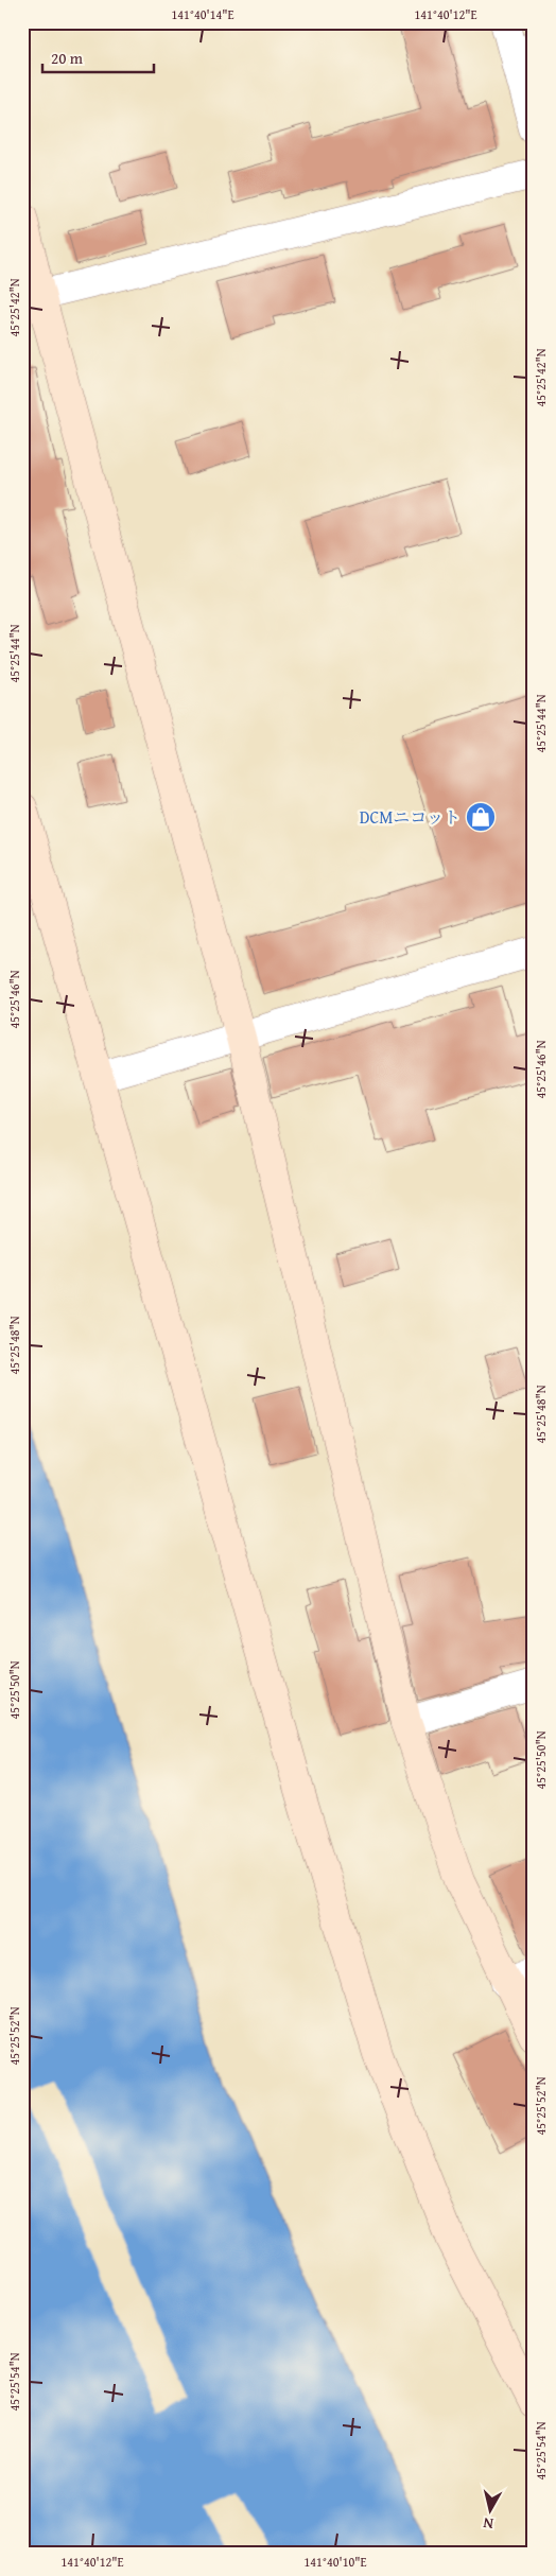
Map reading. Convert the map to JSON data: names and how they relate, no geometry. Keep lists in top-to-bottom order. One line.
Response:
{"places":{"shop":["DCMニコット"]},"scale_bar":"20 m","north":"bottom","coordinates":["141°40'14\"E","141°40'12\"E","45°25'42\"N","45°25'44\"N","45°25'46\"N","45°25'48\"N","45°25'50\"N","45°25'52\"N","45°25'54\"N","141°40'10\"E"]}
